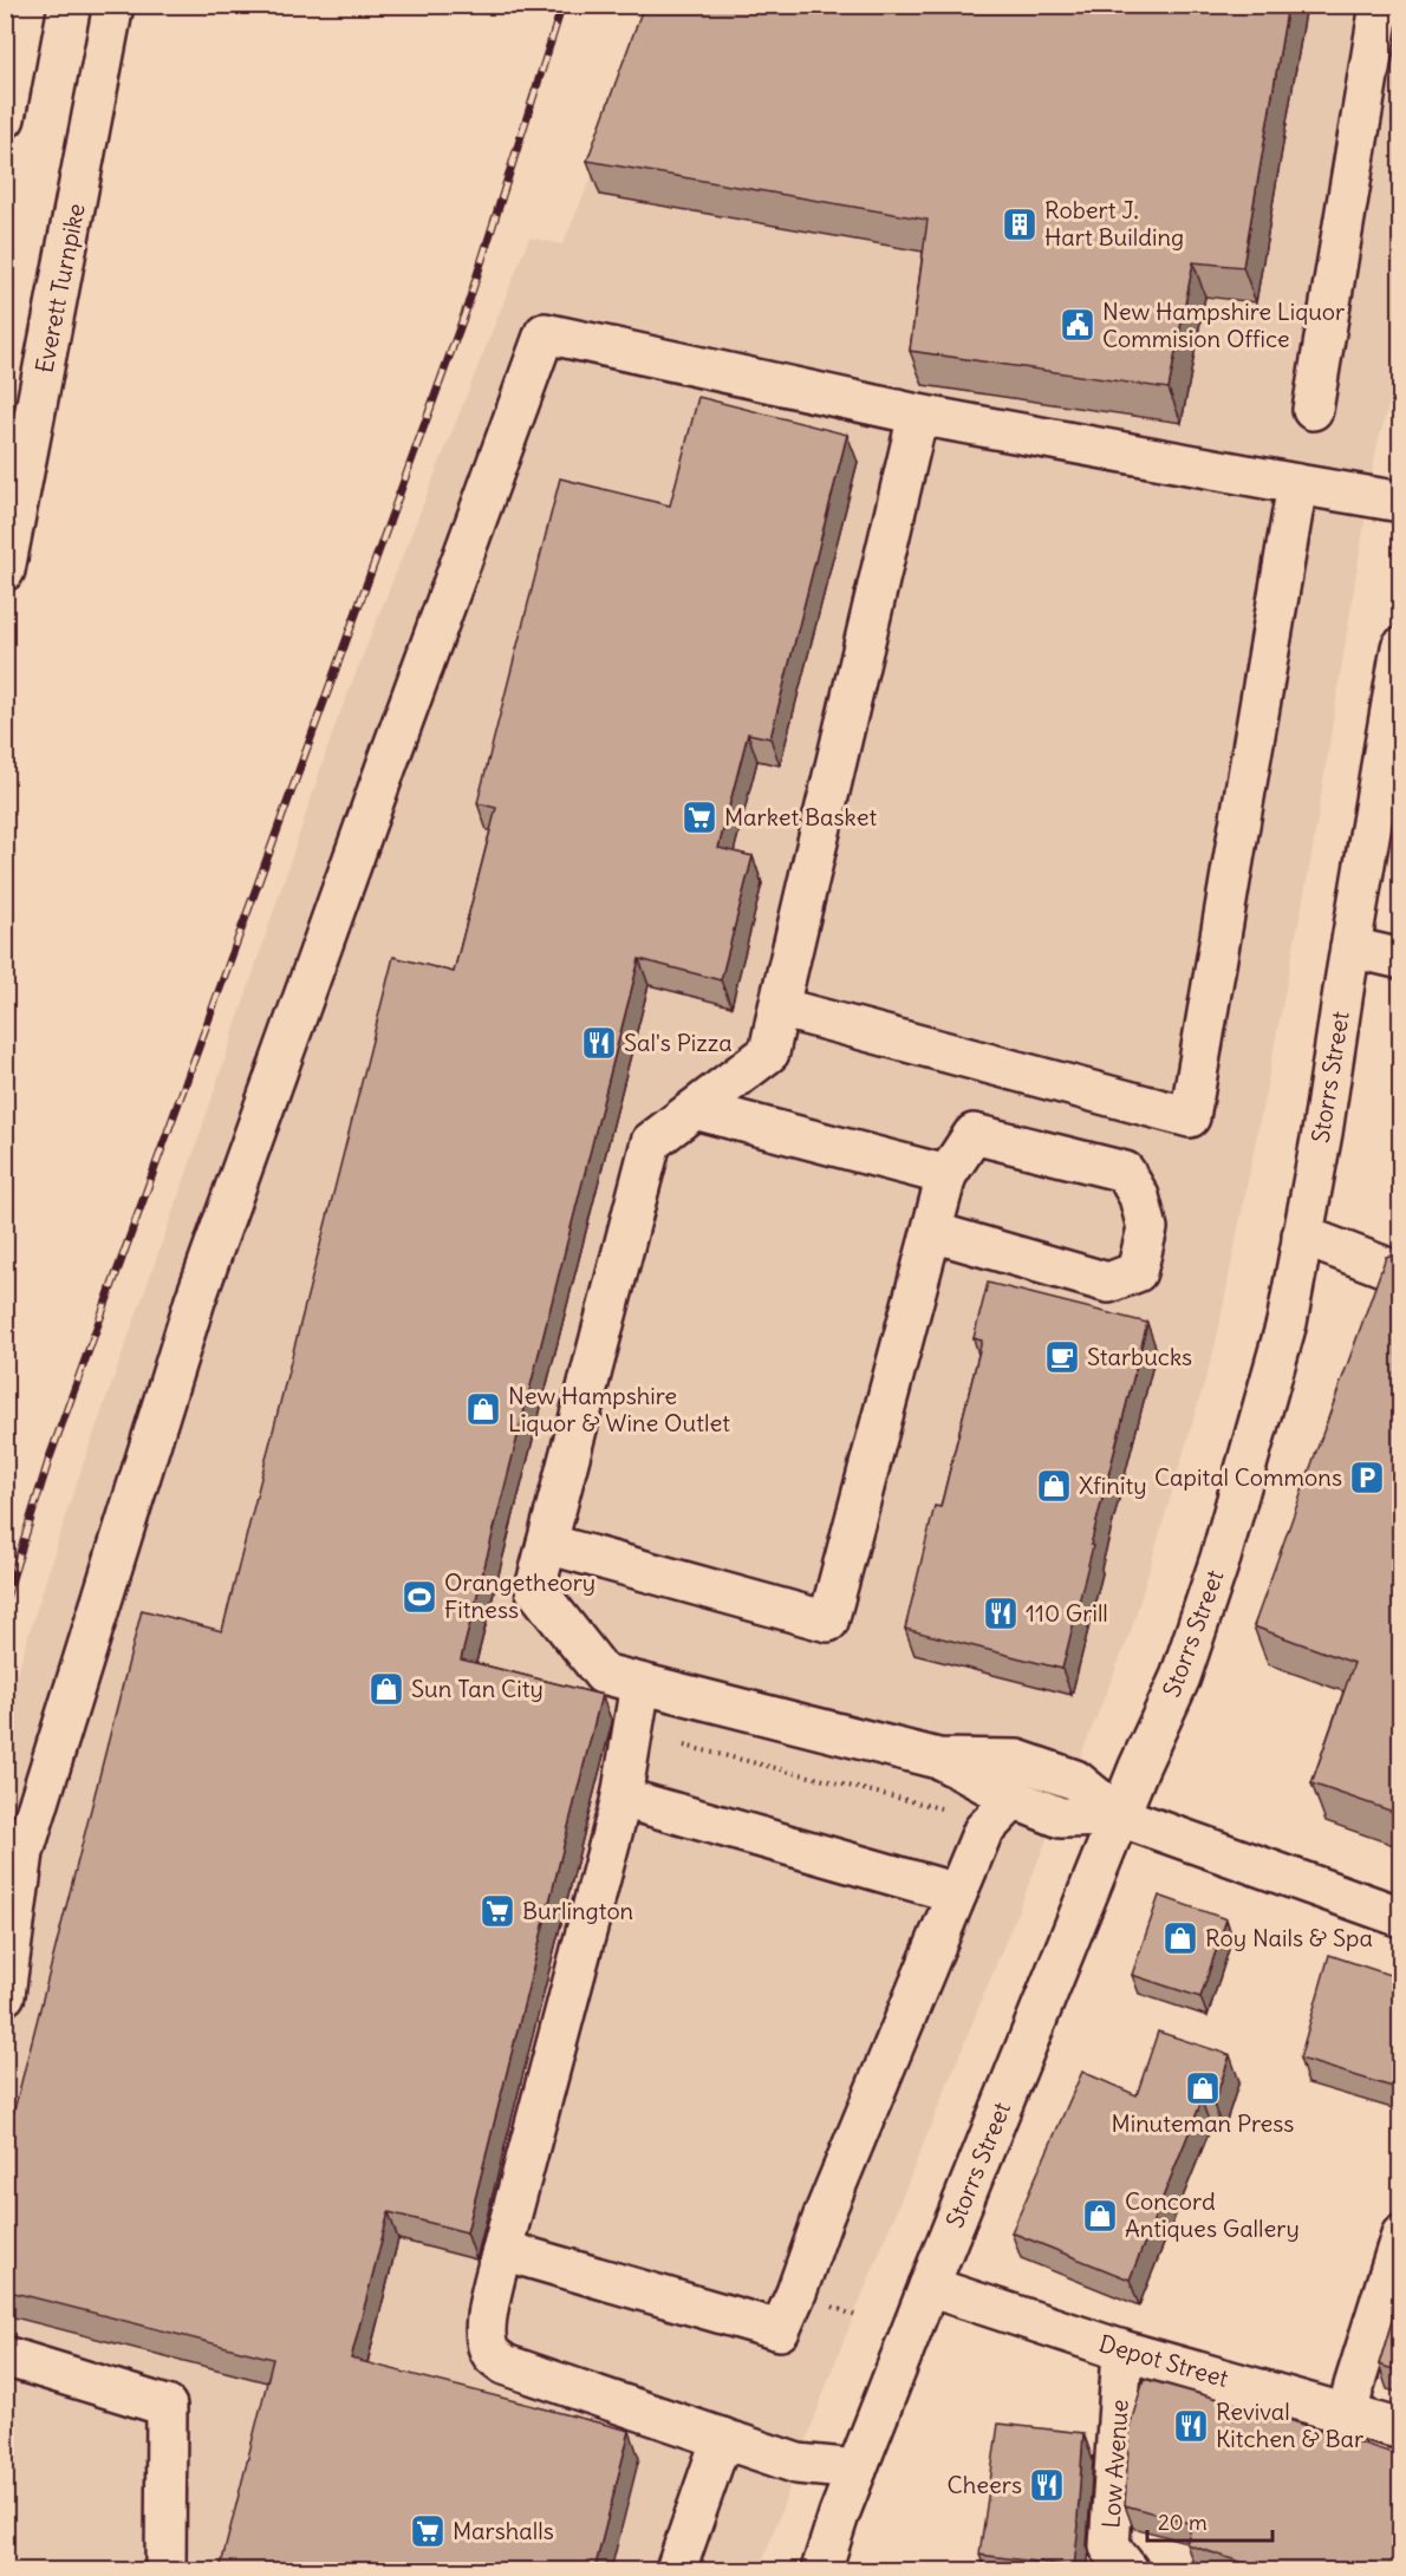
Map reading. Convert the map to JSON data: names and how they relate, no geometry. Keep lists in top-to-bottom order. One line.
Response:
{"streets":{"main road":["Everett Turnpike","Storrs Street","Depot Street","Low Avenue"]},"crossings":[["Storrs Street","Depot Street"],["Depot Street","Low Avenue"]],"places":{"building":["Robert J. Hart Building"],"public building":["New Hampshire Liquor Commision Office"],"supermarket":["Market Basket","Burlington","Marshalls"],"restaurant":["Sal's Pizza","110 Grill","Revival Kitchen & Bar","Cheers"],"cafe":["Starbucks"],"shop":["New Hampshire Liquor & Wine Outlet","Xfinity","Sun Tan City","Roy Nails & Spa","Minuteman Press","Concord Antiques Gallery"],"parking":["Capital Commons"],"sports":["Orangetheory Fitness"]},"scale_bar":"20 m"}
